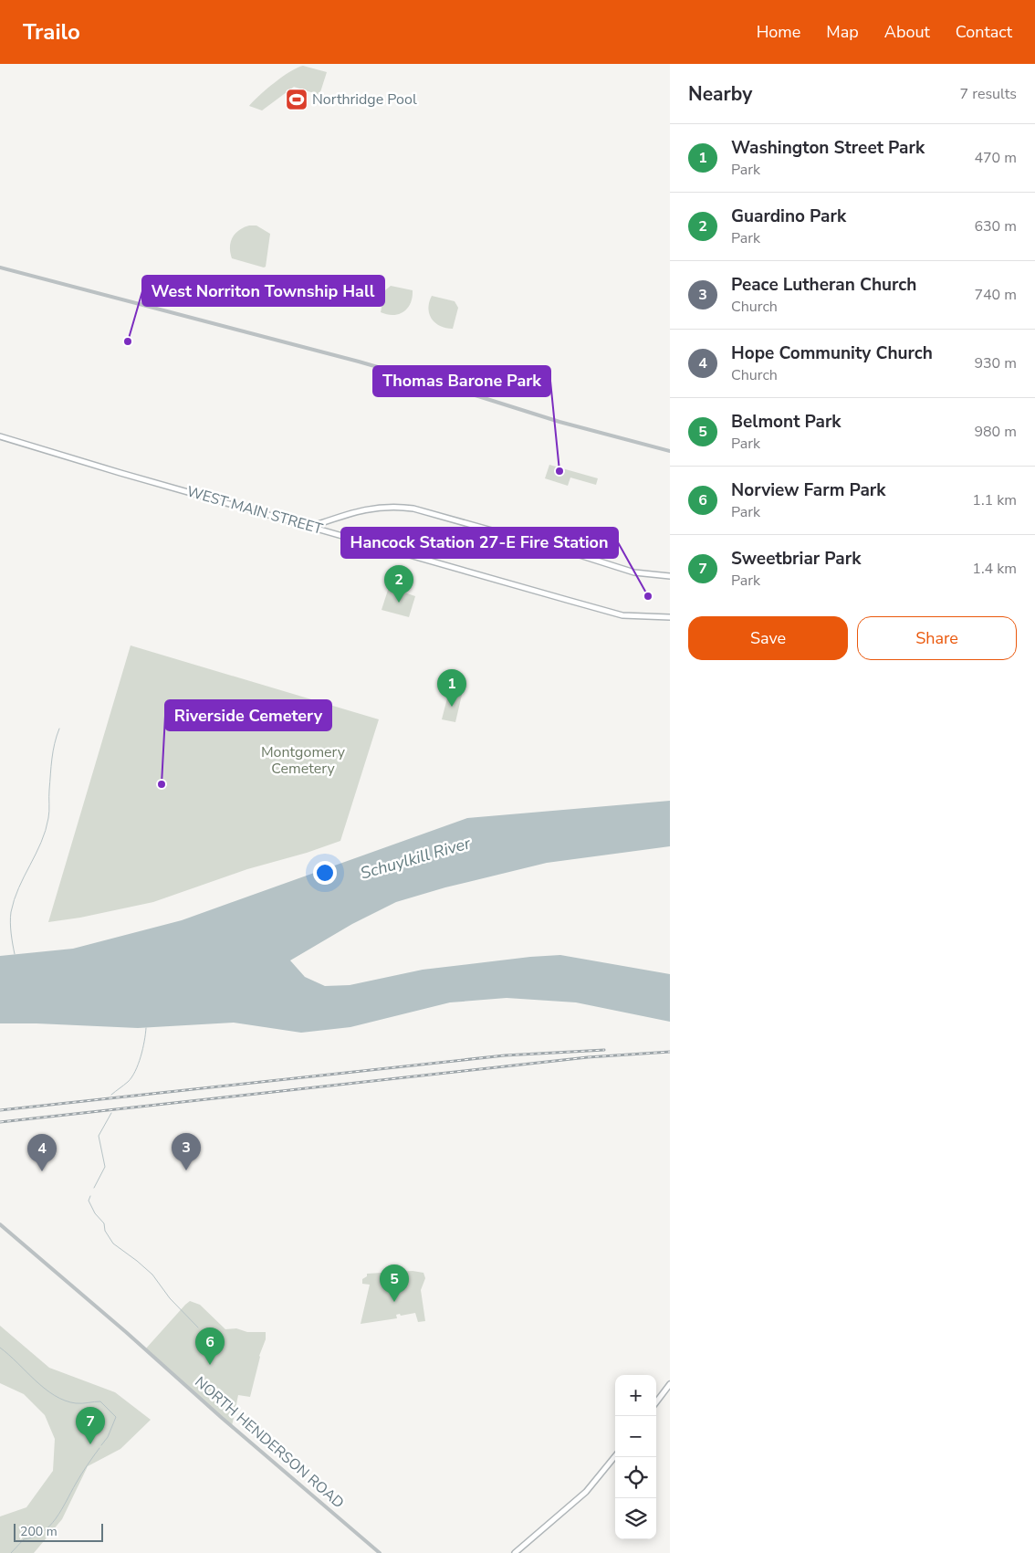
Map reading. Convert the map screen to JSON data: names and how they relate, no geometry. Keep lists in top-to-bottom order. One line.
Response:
{"streets":{"main road":["WEST MAIN STREET"],"street":["NORTH HENDERSON ROAD"]},"water":["Schuylkill River"],"parks":["Montgomery Cemetery"],"places":{"sports":["Northridge Pool"],"other":["West Norriton Township Hall","Thomas Barone Park","Hancock Station 27-E Fire Station","Riverside Cemetery"]},"scale_bar":"200 m","page":{"header":"Trailo","nav":["Home","Map","About","Contact"],"heading":["Nearby","7 results"],"list":[{"mark":"1","name":"Washington Street Park","note":"Park","value":"470 m"},{"mark":"2","name":"Guardino Park","note":"Park","value":"630 m"},{"mark":"3","name":"Peace Lutheran Church","note":"Church","value":"740 m"},{"mark":"4","name":"Hope Community Church","note":"Church","value":"930 m"},{"mark":"5","name":"Belmont Park","note":"Park","value":"980 m"},{"mark":"6","name":"Norview Farm Park","note":"Park","value":"1.1 km"},{"mark":"7","name":"Sweetbriar Park","note":"Park","value":"1.4 km"}],"pins":["2","1","3","4","5","6","7"],"buttons":["Save","Share"],"map_buttons":["+","−"],"scale":"200 m"}}
